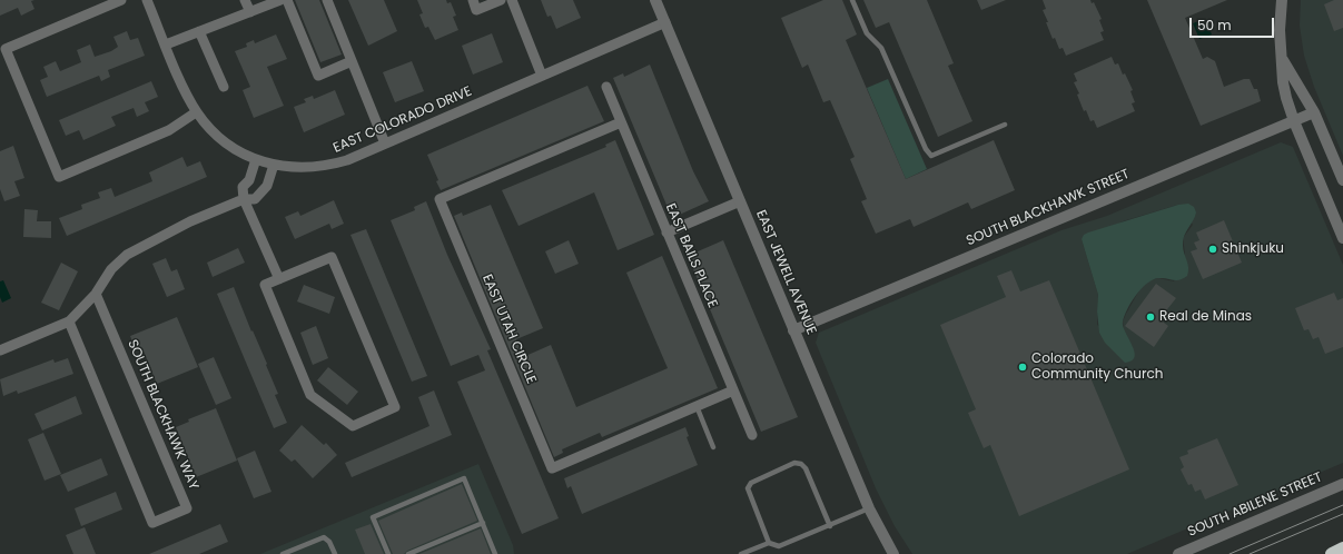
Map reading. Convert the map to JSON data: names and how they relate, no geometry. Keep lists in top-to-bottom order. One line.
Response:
{"streets":{"street":["EAST COLORADO DRIVE","SOUTH BLACKHAWK STREET","EAST BAILS PLACE","EAST JEWELL AVENUE","EAST UTAH CIRCLE","SOUTH BLACKHAWK WAY","SOUTH ABILENE STREET"]},"crossings":[["EAST COLORADO DRIVE","EAST JEWELL AVENUE"],["SOUTH BLACKHAWK STREET","EAST JEWELL AVENUE"],["EAST BAILS PLACE","EAST UTAH CIRCLE"]],"places":["Shinkjuku","Real de Minas","Colorado Community Church"],"scale_bar":"50 m"}
